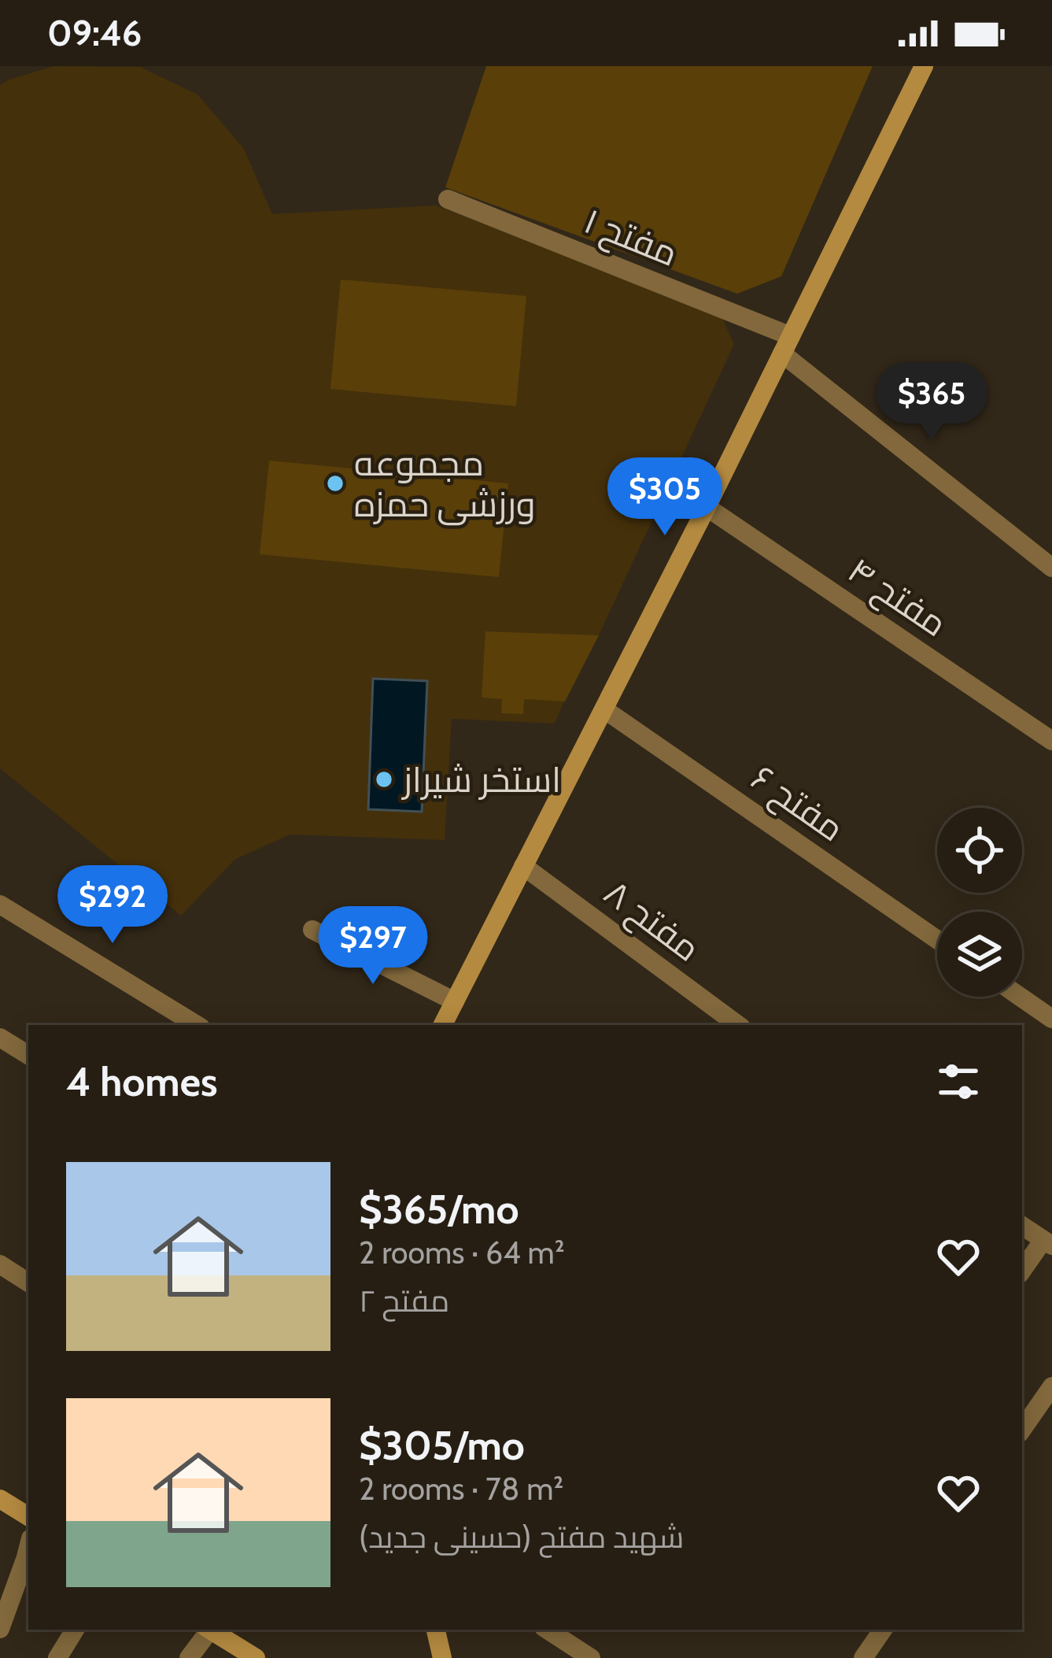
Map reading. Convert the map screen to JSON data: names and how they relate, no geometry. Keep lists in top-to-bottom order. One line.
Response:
{"streets":{"street":["مفتح ۱","مفتح ۴","مفتح ۶","مفتح ۸"]},"places":["مجموعه ورزشی حمزه","استخر شیراز"],"page":{"status":"09:46","price":["$365","$305","$292","$297"],"heading":"4 homes","list":[{"name":"$365/mo","note":"2 rooms · 64 m² · مفتح ۲"},{"name":"$305/mo","note":"2 rooms · 78 m² · شهید مفتح (حسینی جدید)"}]}}
